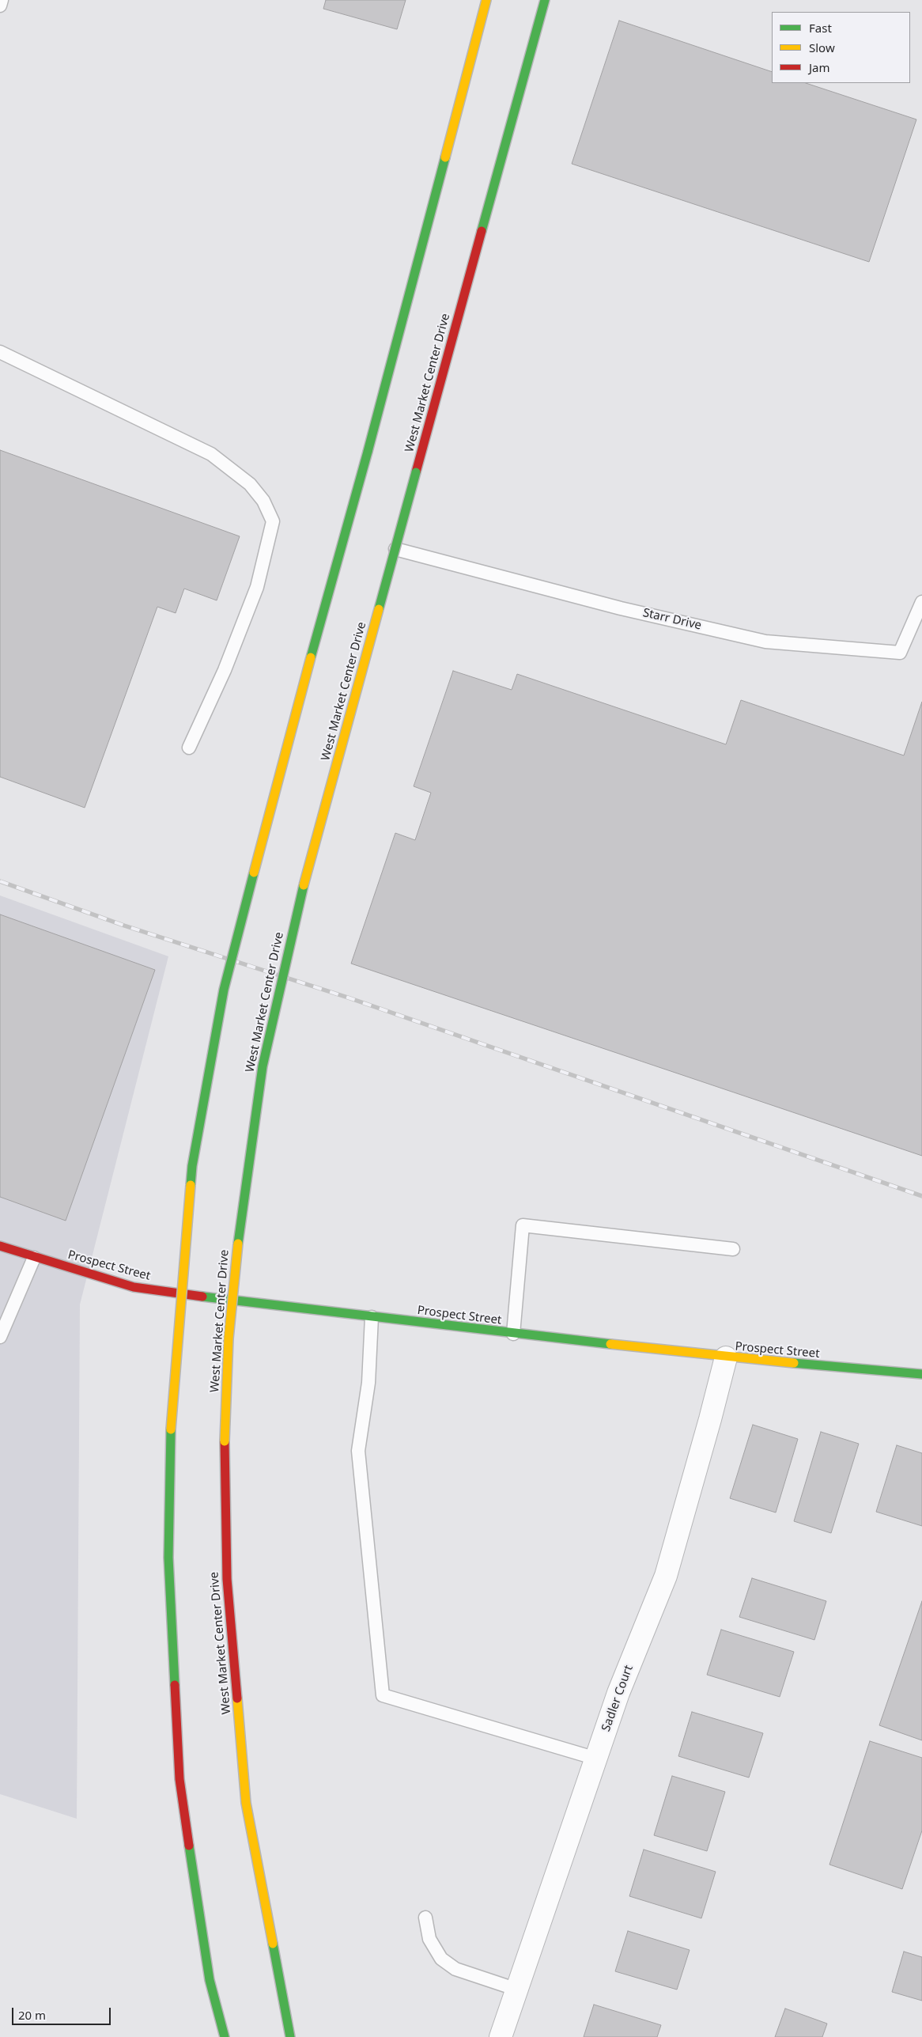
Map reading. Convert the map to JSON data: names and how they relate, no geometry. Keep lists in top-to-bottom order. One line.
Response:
{"streets":{"main road":["West Market Center Drive","Prospect Street"],"street":["Sadler Court"],"lane":["Starr Drive"]},"crossings":[["West Market Center Drive","Starr Drive"],["Prospect Street","Sadler Court"]],"legend":["Fast","Slow","Jam"],"scale_bar":"20 m"}
